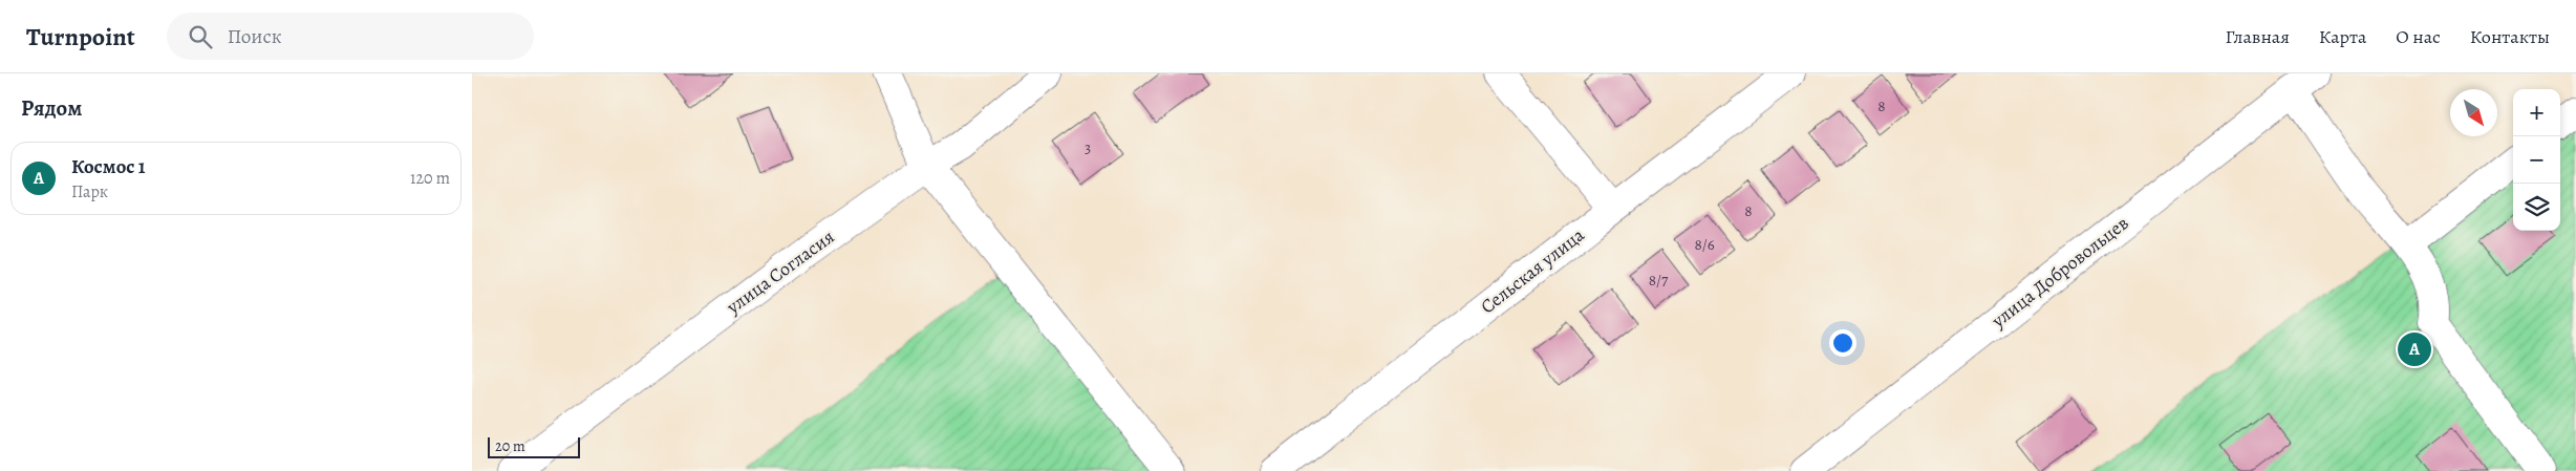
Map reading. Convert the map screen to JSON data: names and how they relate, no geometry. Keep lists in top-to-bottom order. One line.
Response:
{"streets":{"street":["Сельская улица","улица Согласия","улица Добровольцев"]},"house_numbers":["8","3","8","8/6","8/7"],"scale_bar":"20 m","north":"bottom right","page":{"header":"Turnpoint","search":"Поиск","nav":["Главная","Карта","О нас","Контакты"],"heading":"Рядом","map_buttons":["+","−"],"list":[{"mark":"A","name":"Космос 1","note":"Парк","value":"120 m"}],"pins":"A","scale":"20 m"}}
